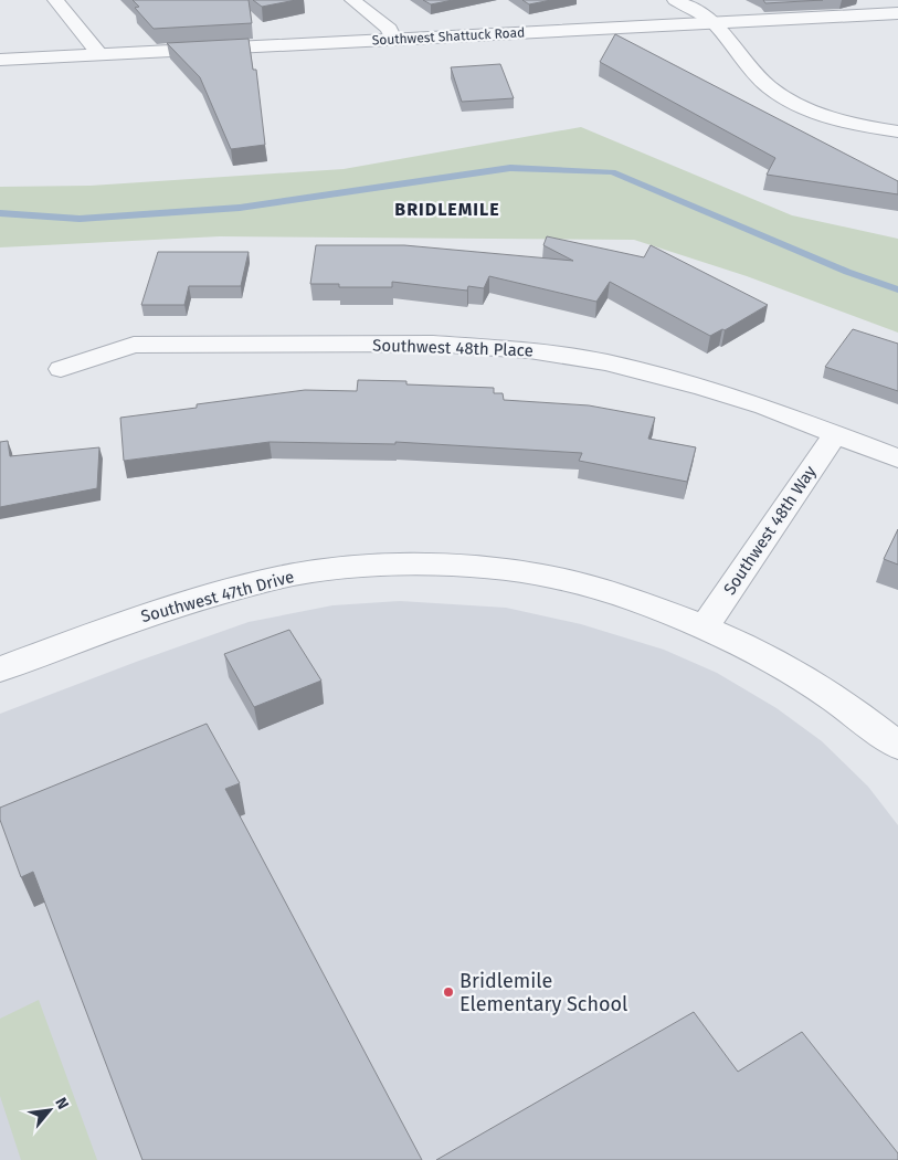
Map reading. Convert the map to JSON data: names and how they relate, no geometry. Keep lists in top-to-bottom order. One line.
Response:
{"streets":{"street":["Southwest Shattuck Road","Southwest 48th Place","Southwest 48th Way","Southwest 47th Drive"]},"crossings":[["Southwest 48th Place","Southwest 48th Way"],["Southwest 48th Way","Southwest 47th Drive"]],"districts":["BRIDLEMILE"],"places":["Bridlemile Elementary School"],"north":"top right"}
